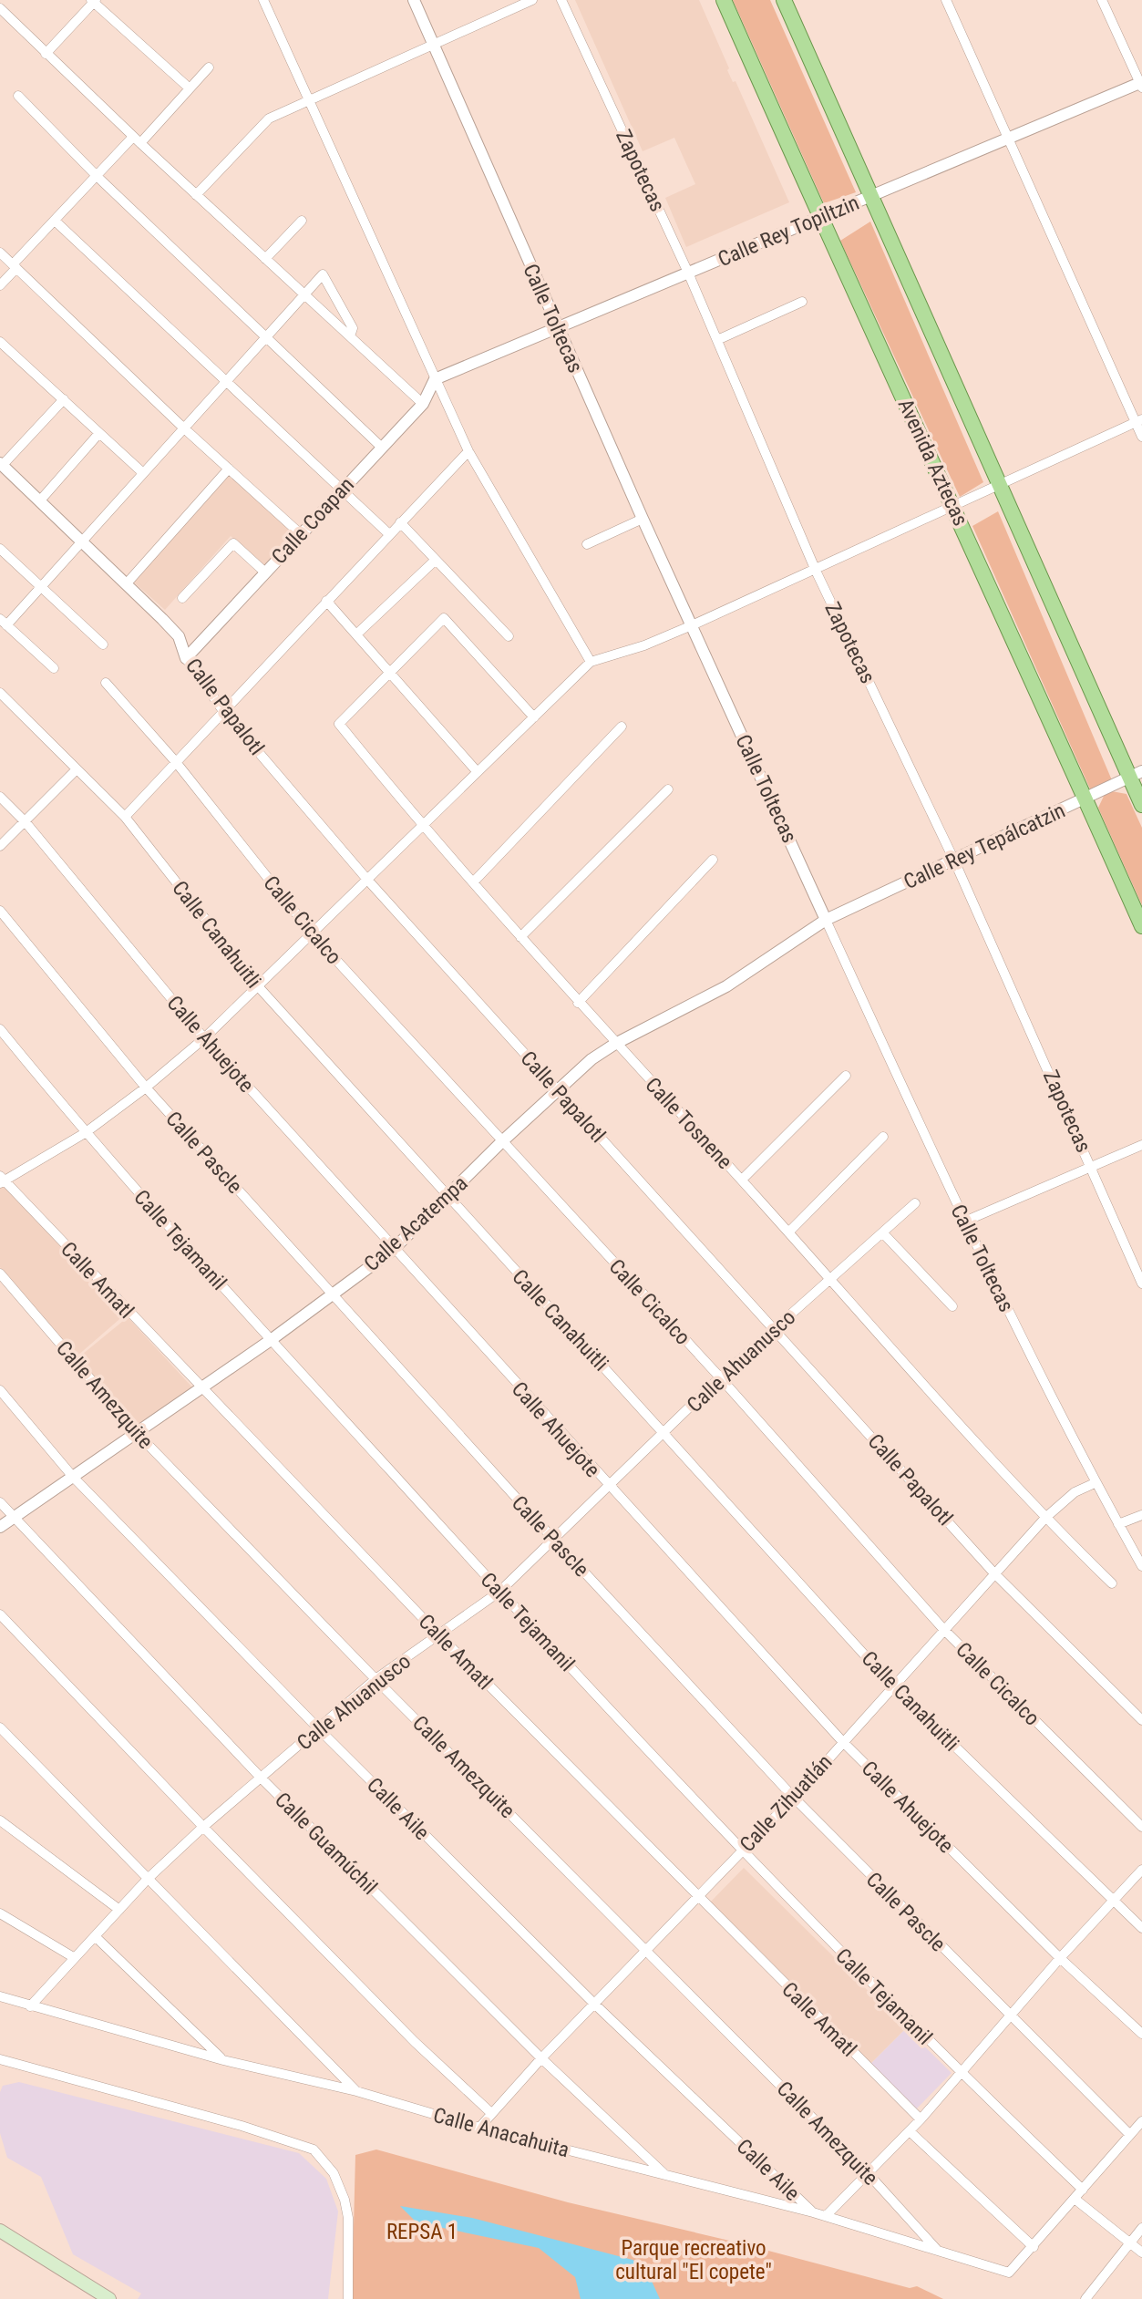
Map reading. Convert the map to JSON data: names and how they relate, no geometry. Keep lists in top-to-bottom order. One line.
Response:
{"streets":{"main road":["Avenida Aztecas"],"street":["Zapotecas","Calle Rey Topiltzin","Calle Toltecas","Calle Coapan","Calle Papalotl","Calle Rey Tepálcatzin","Calle Cicalco","Calle Canahuitli","Calle Ahuejote","Calle Tosnene","Calle Pascle","Calle Acatempa","Calle Tejamanil","Calle Amatl","Calle Ahuanusco","Calle Amezquite","Calle Zihuatlán","Calle Aile","Calle Guamúchil","Calle Anacahuita"]},"crossings":[["Zapotecas","Calle Rey Topiltzin"],["Zapotecas","Calle Rey Tepálcatzin"],["Calle Rey Topiltzin","Calle Toltecas"],["Calle Rey Topiltzin","Avenida Aztecas"],["Calle Rey Topiltzin","Calle Coapan"],["Calle Toltecas","Calle Rey Tepálcatzin"],["Calle Toltecas","Calle Acatempa"],["Calle Toltecas","Calle Zihuatlán"],["Avenida Aztecas","Calle Rey Tepálcatzin"],["Calle Coapan","Calle Papalotl"],["Calle Papalotl","Calle Acatempa"],["Calle Papalotl","Calle Ahuanusco"],["Calle Papalotl","Calle Zihuatlán"],["Calle Rey Tepálcatzin","Calle Acatempa"],["Calle Cicalco","Calle Acatempa"],["Calle Cicalco","Calle Ahuanusco"],["Calle Cicalco","Calle Zihuatlán"],["Calle Canahuitli","Calle Acatempa"],["Calle Canahuitli","Calle Ahuanusco"],["Calle Canahuitli","Calle Zihuatlán"],["Calle Ahuejote","Calle Acatempa"],["Calle Ahuejote","Calle Ahuanusco"],["Calle Ahuejote","Calle Zihuatlán"],["Calle Tosnene","Calle Acatempa"],["Calle Tosnene","Calle Ahuanusco"],["Calle Tosnene","Calle Zihuatlán"],["Calle Pascle","Calle Acatempa"],["Calle Pascle","Calle Ahuanusco"],["Calle Pascle","Calle Zihuatlán"],["Calle Acatempa","Calle Tejamanil"],["Calle Acatempa","Calle Amatl"],["Calle Acatempa","Calle Amezquite"],["Calle Acatempa","Calle Aile"],["Calle Acatempa","Calle Guamúchil"],["Calle Tejamanil","Calle Ahuanusco"],["Calle Tejamanil","Calle Zihuatlán"],["Calle Amatl","Calle Ahuanusco"],["Calle Amatl","Calle Zihuatlán"],["Calle Ahuanusco","Calle Amezquite"],["Calle Ahuanusco","Calle Aile"],["Calle Ahuanusco","Calle Guamúchil"],["Calle Ahuanusco","Calle Anacahuita"],["Calle Amezquite","Calle Zihuatlán"],["Calle Amezquite","Calle Anacahuita"],["Calle Zihuatlán","Calle Aile"],["Calle Zihuatlán","Calle Guamúchil"],["Calle Zihuatlán","Calle Anacahuita"],["Calle Aile","Calle Anacahuita"],["Calle Guamúchil","Calle Anacahuita"]],"parks":["REPSA 1","Parque recreativo cultural \"El copete\""]}
